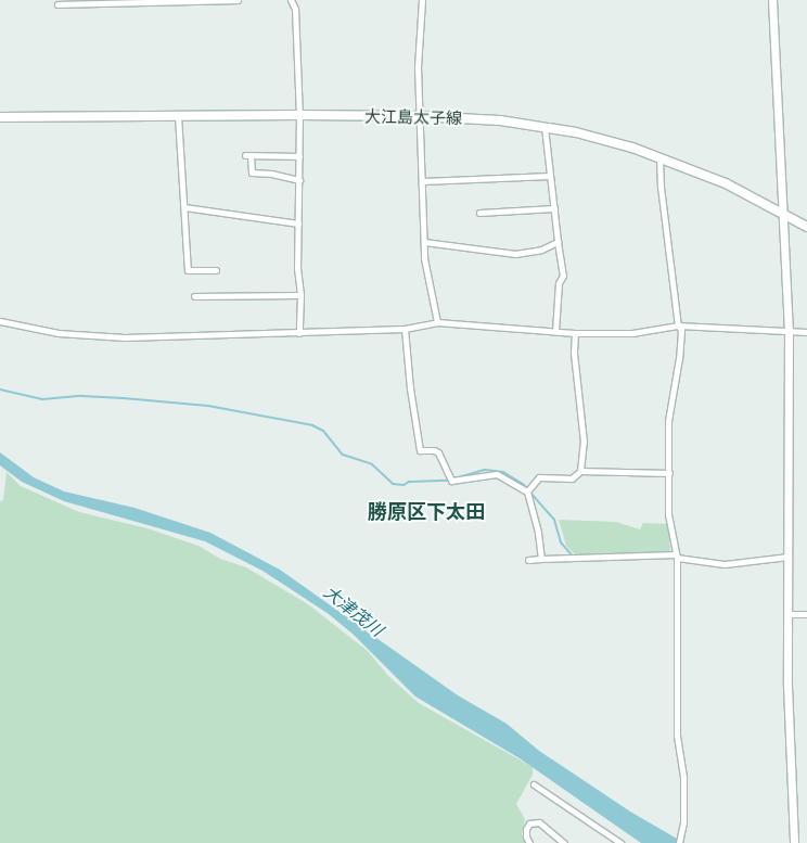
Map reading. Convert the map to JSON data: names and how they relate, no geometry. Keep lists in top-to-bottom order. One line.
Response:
{"streets":{"main road":["大江島太子線"]},"districts":["勝原区下太田"],"water":["大津茂川"]}
